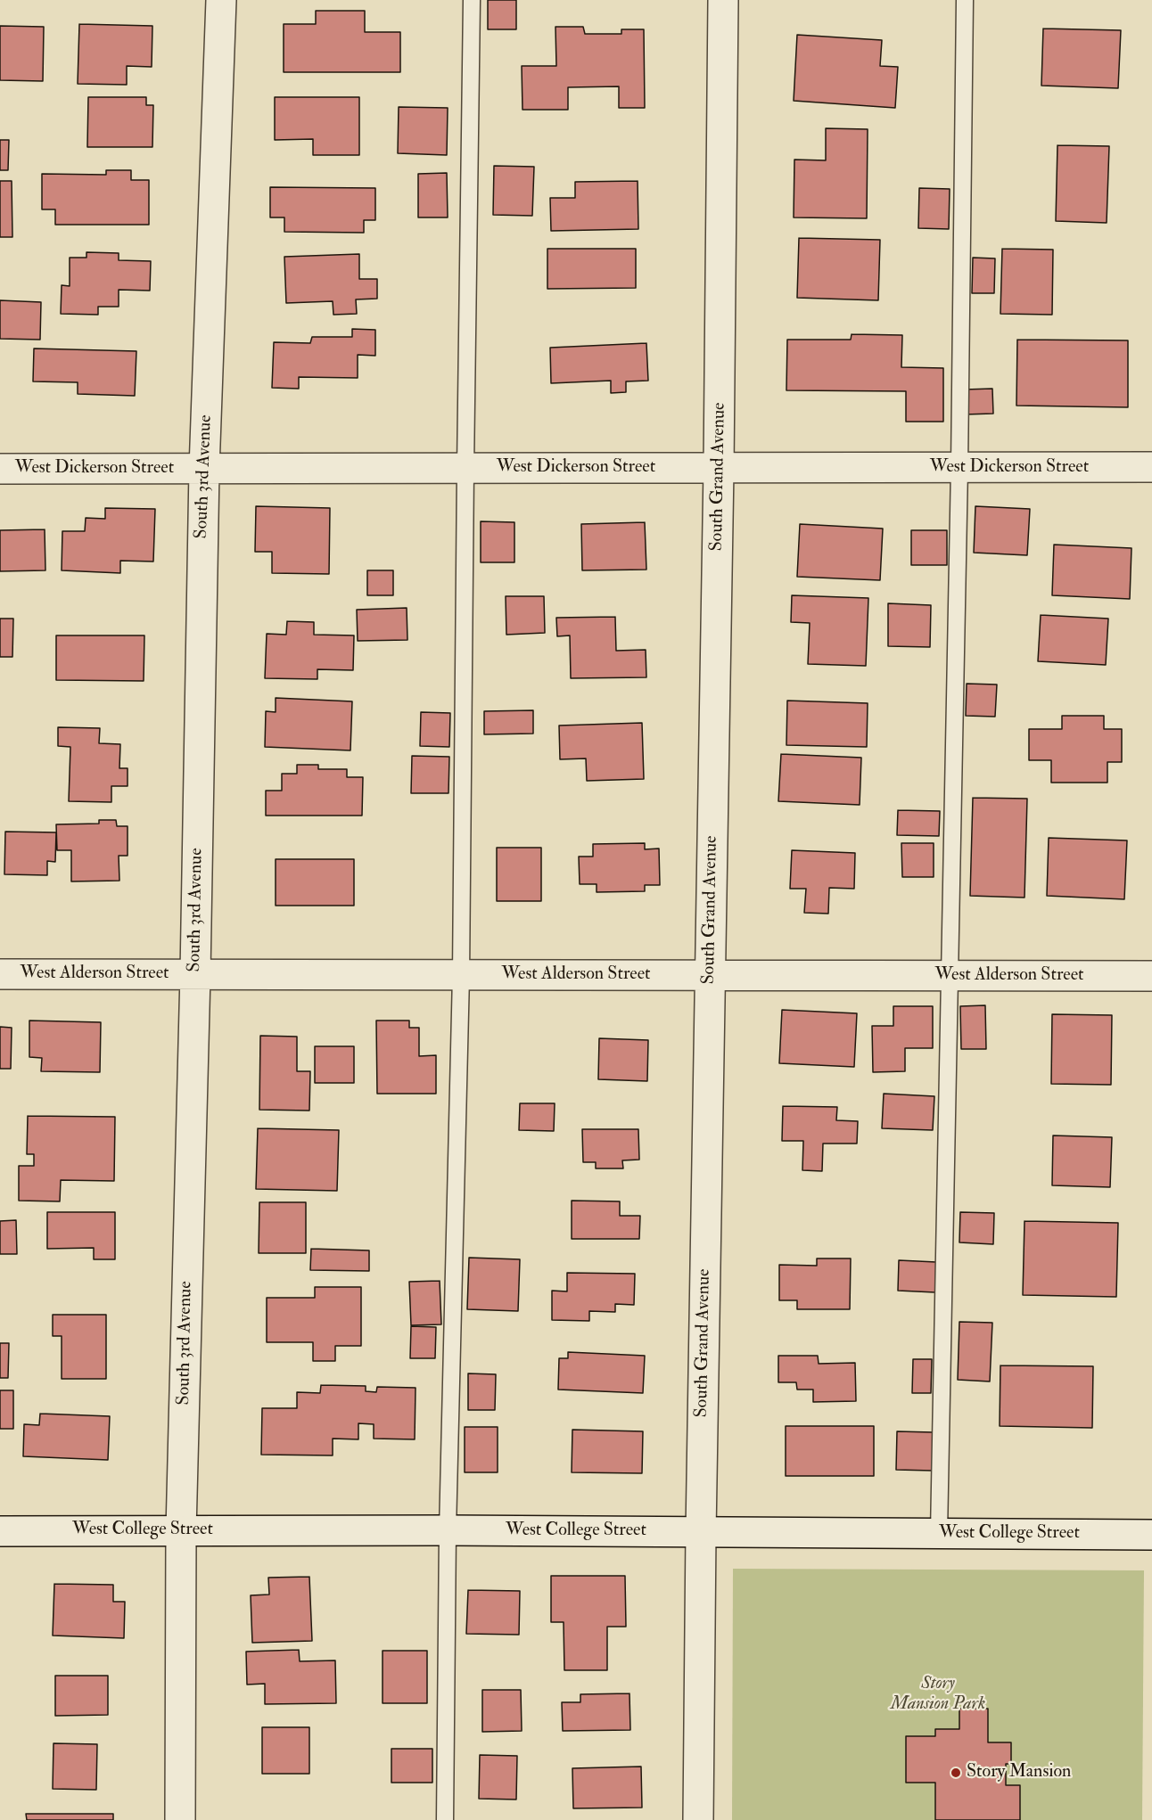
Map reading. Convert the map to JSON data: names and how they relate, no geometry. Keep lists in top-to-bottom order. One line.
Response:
{"streets":{"street":["West Dickerson Street","South 3rd Avenue","South Grand Avenue","West Alderson Street","West College Street"]},"crossings":[["West Dickerson Street","South 3rd Avenue"],["West Dickerson Street","South Grand Avenue"],["South 3rd Avenue","West Alderson Street"],["South 3rd Avenue","West College Street"],["South Grand Avenue","West Alderson Street"],["South Grand Avenue","West College Street"]],"parks":["Story Mansion Park"],"places":["Story Mansion"]}
